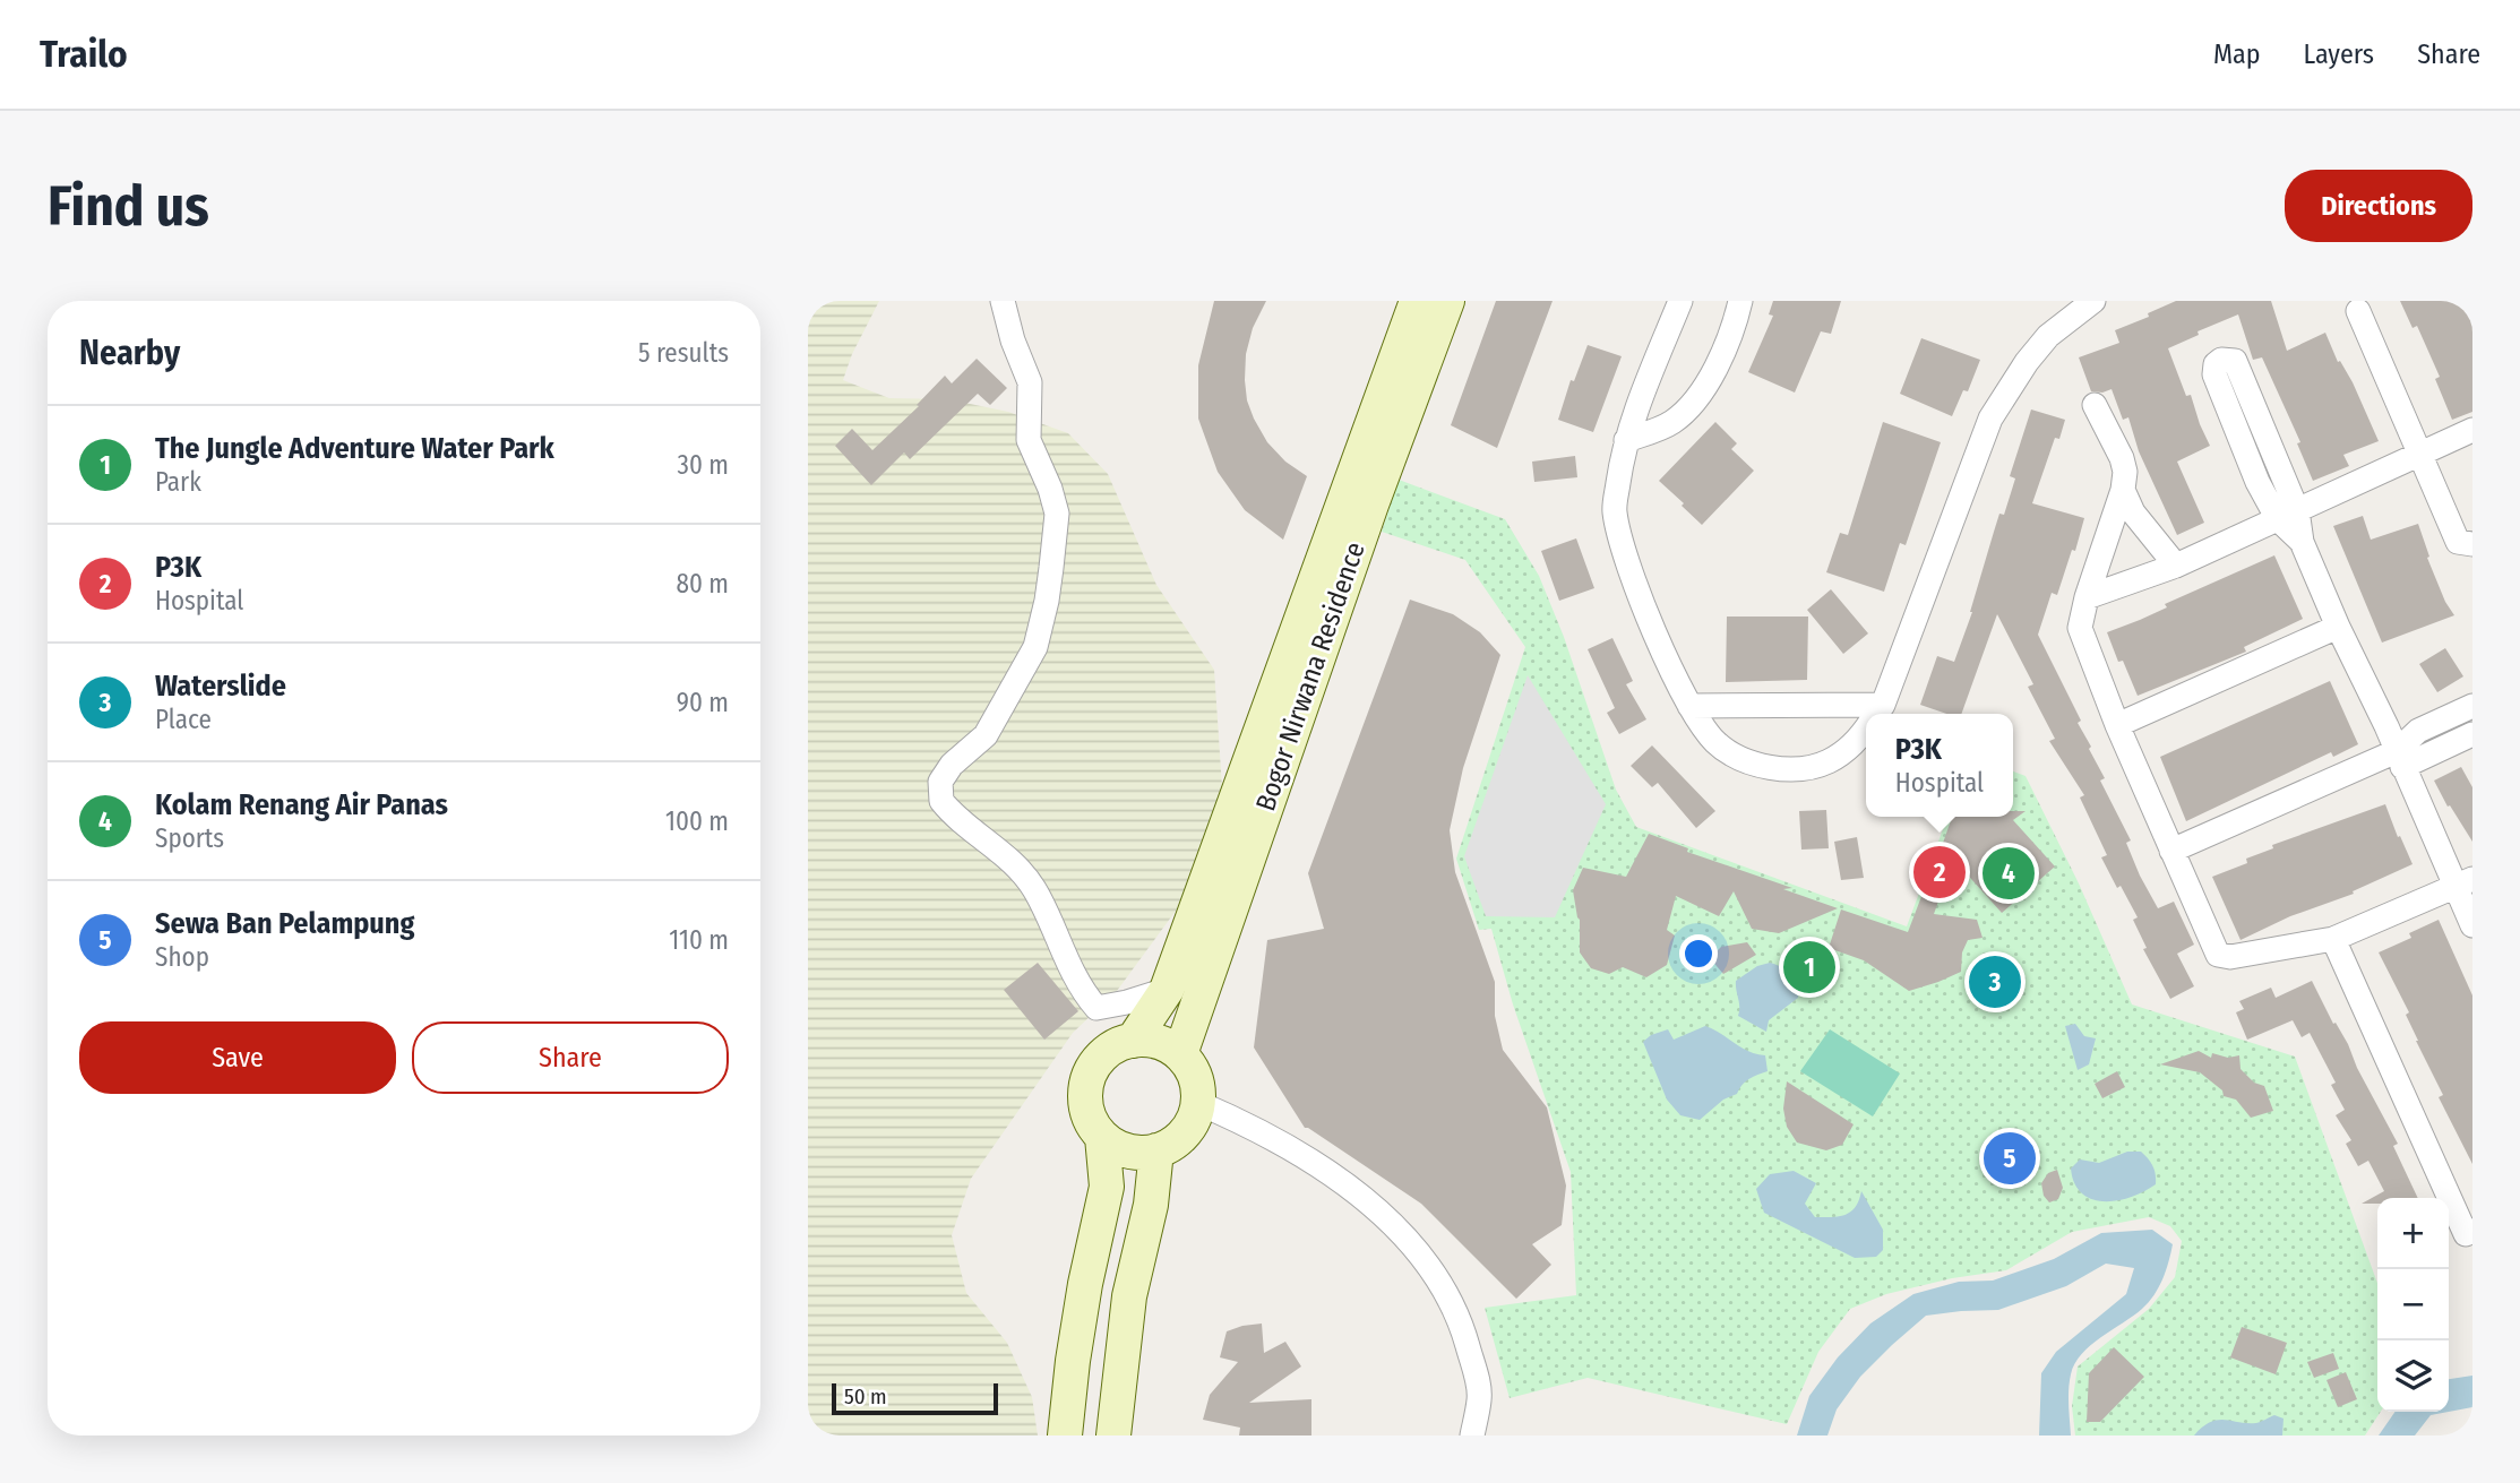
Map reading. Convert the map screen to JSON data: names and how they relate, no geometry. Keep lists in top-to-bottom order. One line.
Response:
{"streets":{"street":["Bogor Nirwana Residence"]},"scale_bar":"50 m","page":{"header":"Trailo","nav":["Map","Layers","Share"],"buttons":["Directions",["Save","Share"]],"title":"Find us","heading":["Nearby","5 results"],"list":[{"mark":"1","name":"The Jungle Adventure Water Park","note":"Park","value":"30 m"},{"mark":"2","name":"P3K","note":"Hospital","value":"80 m"},{"mark":"3","name":"Waterslide","note":"Place","value":"90 m"},{"mark":"4","name":"Kolam Renang Air Panas","note":"Sports","value":"100 m"},{"mark":"5","name":"Sewa Ban Pelampung","note":"Shop","value":"110 m"}],"popup":["P3K","Hospital"],"pins":["2","4","1","3","5"],"map_buttons":["+","−"],"scale":"50 m"}}
